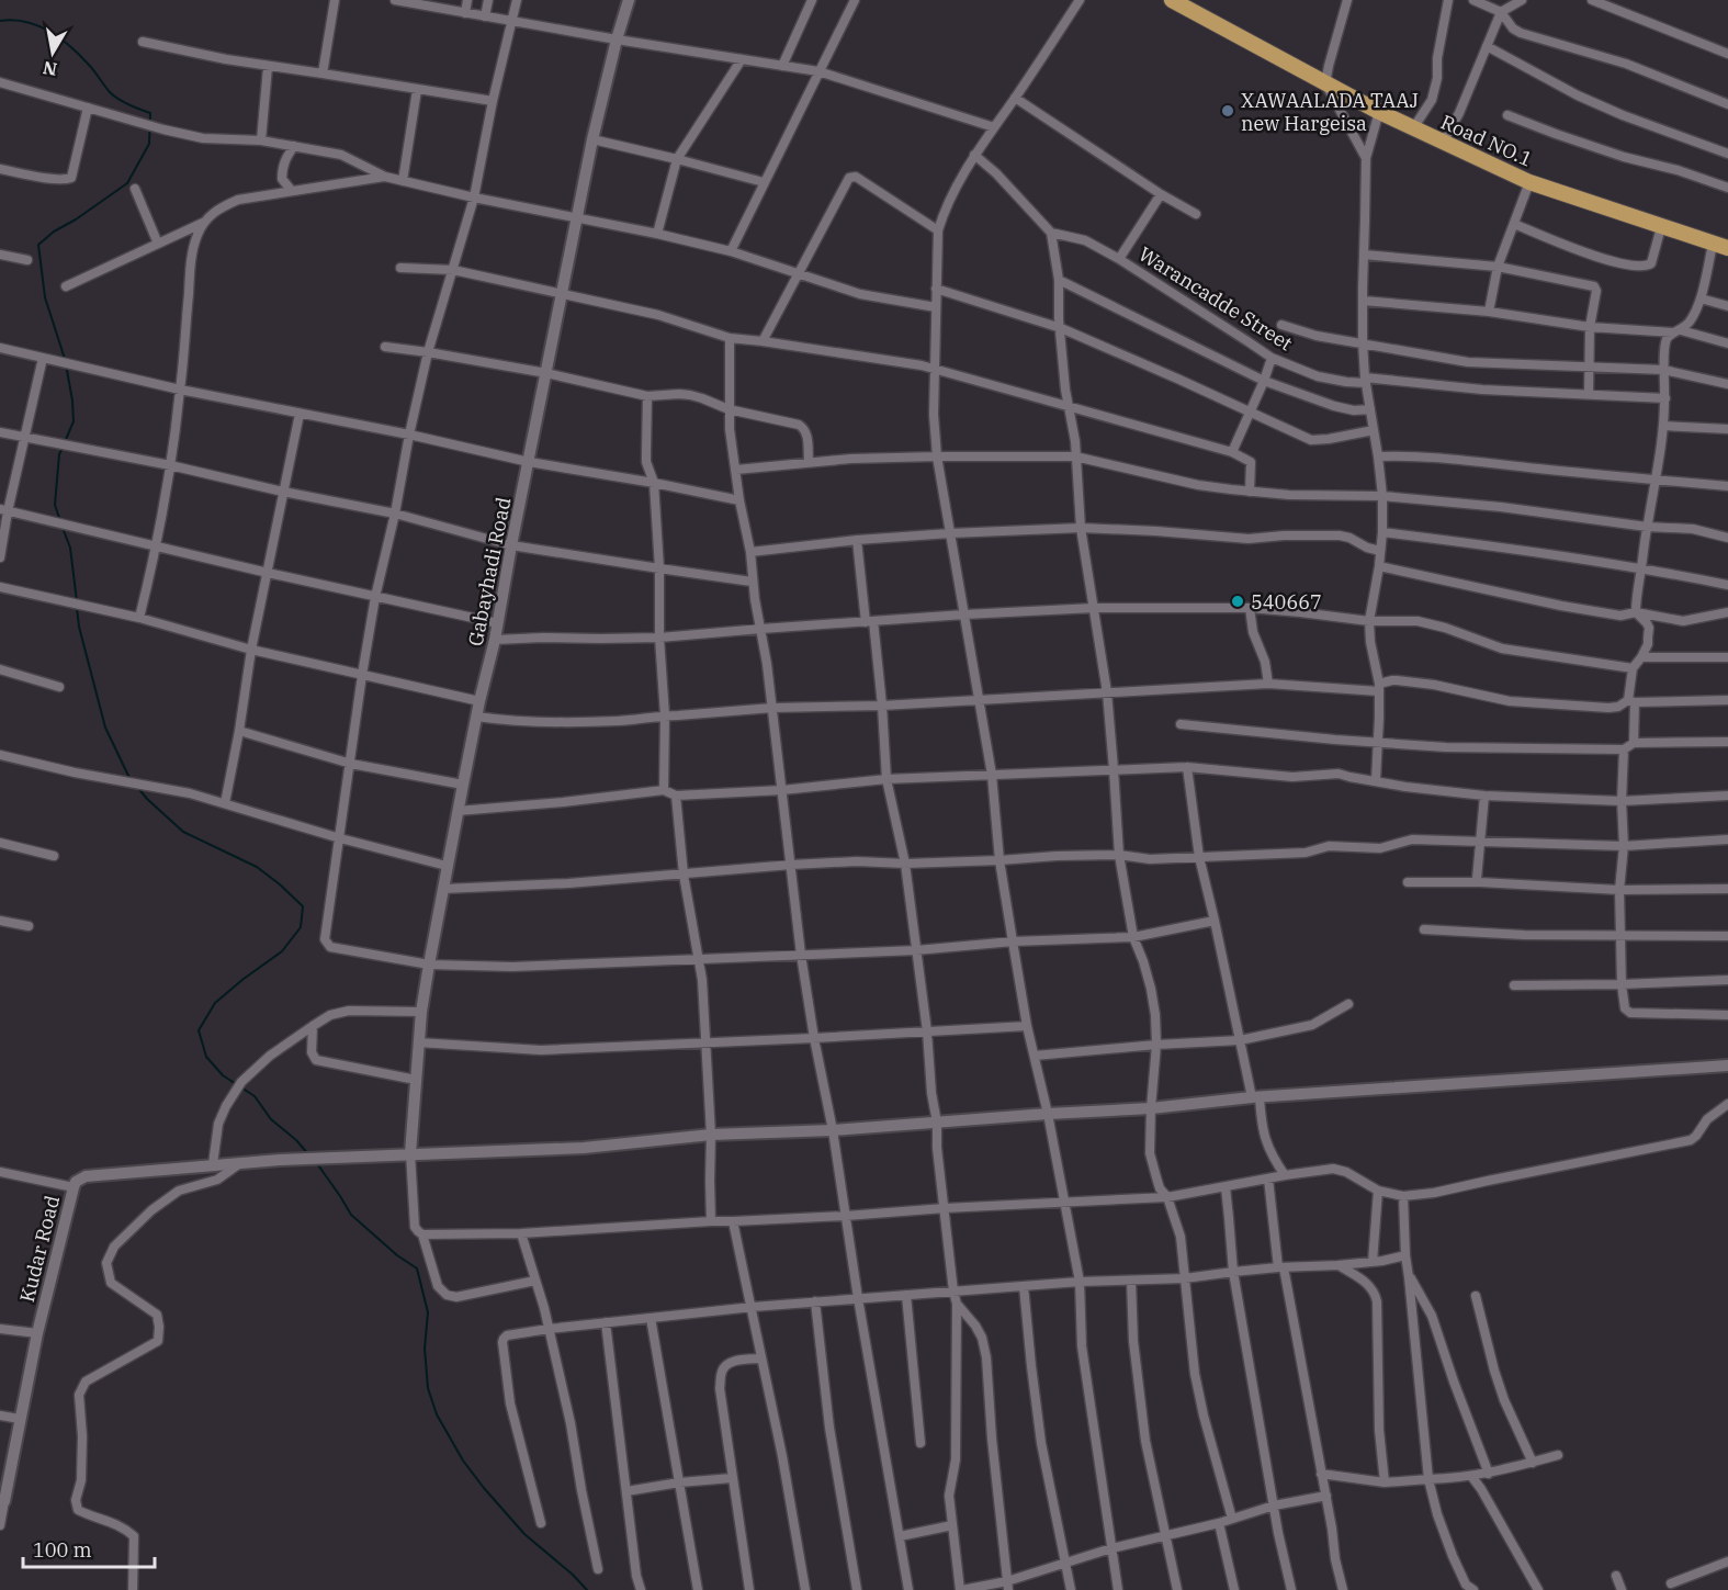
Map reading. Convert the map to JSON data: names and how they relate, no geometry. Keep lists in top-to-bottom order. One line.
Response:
{"streets":{"highway":["Road NO.1"],"street":["Warancadde Street","Gabayhadi Road","Kudar Road"]},"crossings":[["Gabayhadi Road","Kudar Road"]],"places":["XAWAALADA TAAJ new Hargeisa","540667"],"scale_bar":"100 m","north":"bottom"}
